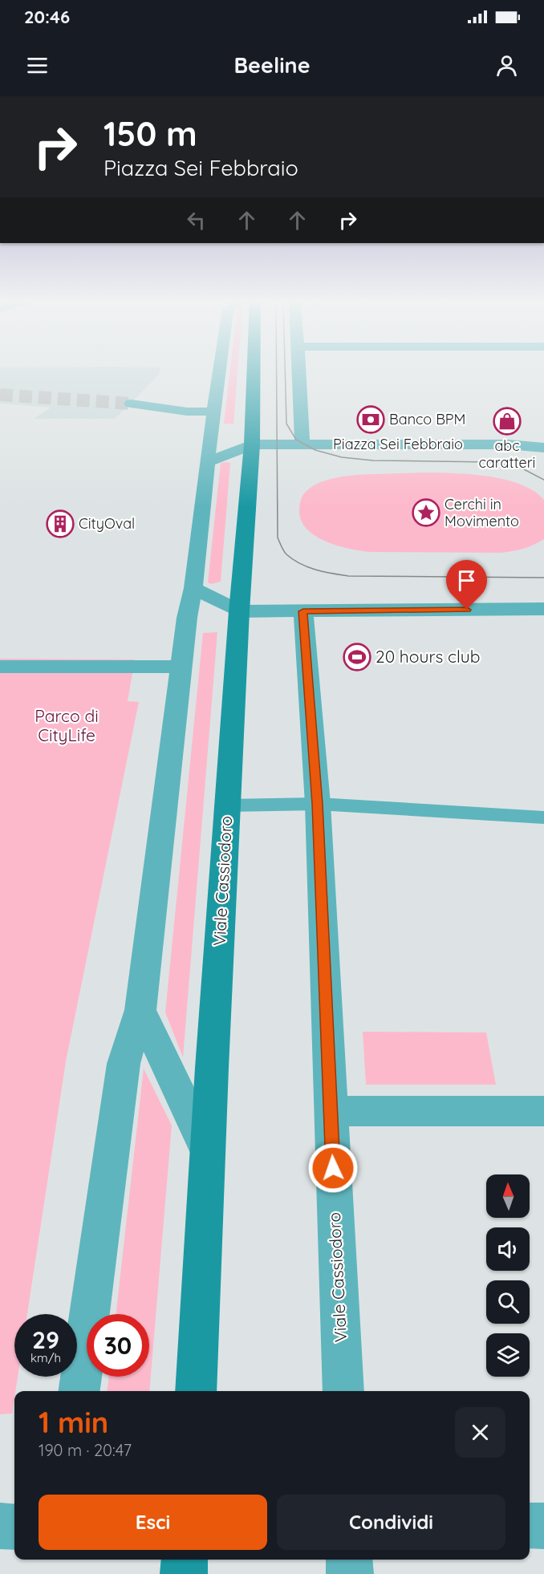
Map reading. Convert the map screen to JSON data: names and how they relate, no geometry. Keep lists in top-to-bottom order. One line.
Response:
{"streets":{"main road":["Viale Cassiodoro"],"street":["Piazza Sei Febbraio"]},"parks":["Parco di CityLife"],"places":{"bank":["Banco BPM"],"shop":["abc caratteri"],"place":["Cerchi in Movimento"],"building":["CityOval"],"sports":["20 hours club"]},"north":"top","page":{"status":"20:46","header":"Beeline","turn":["150 m","Piazza Sei Febbraio"],"speed":"29 km/h","limit":"30","heading":["1 min","190 m · 20:47"],"buttons":["Esci","Condividi"]}}
